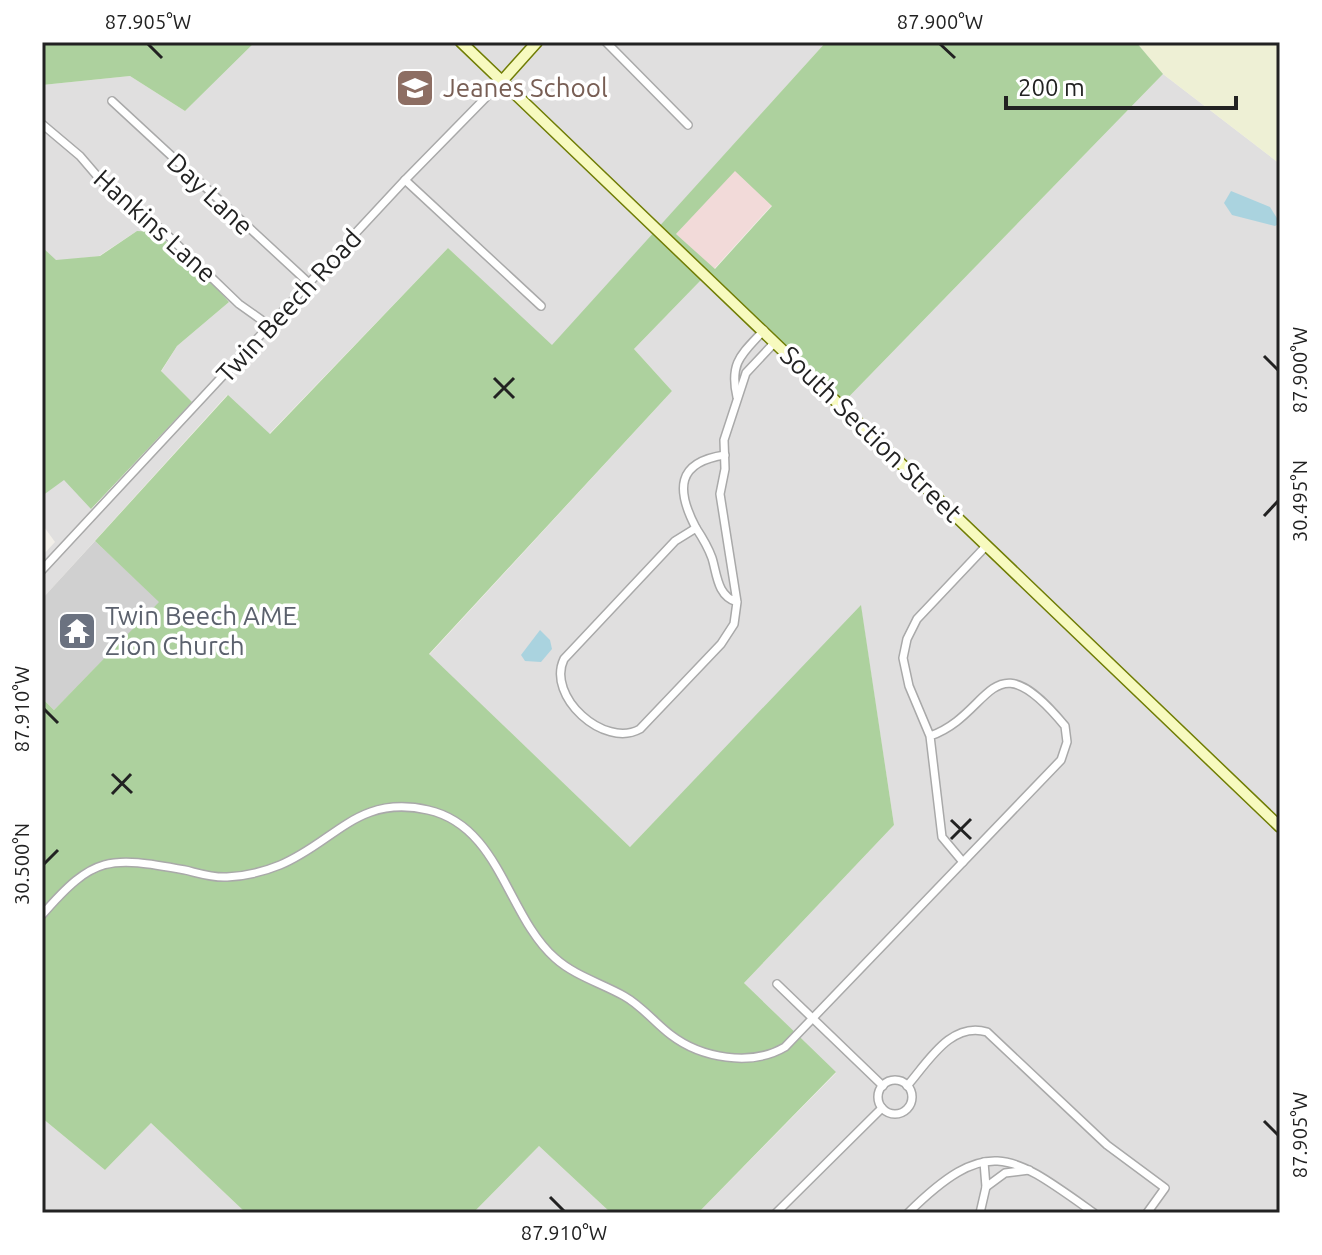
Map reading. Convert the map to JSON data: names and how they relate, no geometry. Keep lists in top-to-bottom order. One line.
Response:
{"streets":{"street":["Day Lane","Hankins Lane","Twin Beech Road","South Section Street"]},"crossings":[["Day Lane","Twin Beech Road"],["Hankins Lane","Twin Beech Road"],["Twin Beech Road","South Section Street"]],"places":{"school or university":["Jeanes School"],"temple":["Twin Beech AME Zion Church"]},"scale_bar":"200 m","coordinates":["87.905°W","87.900°W","30.495°N","87.910°W","30.500°N"]}
